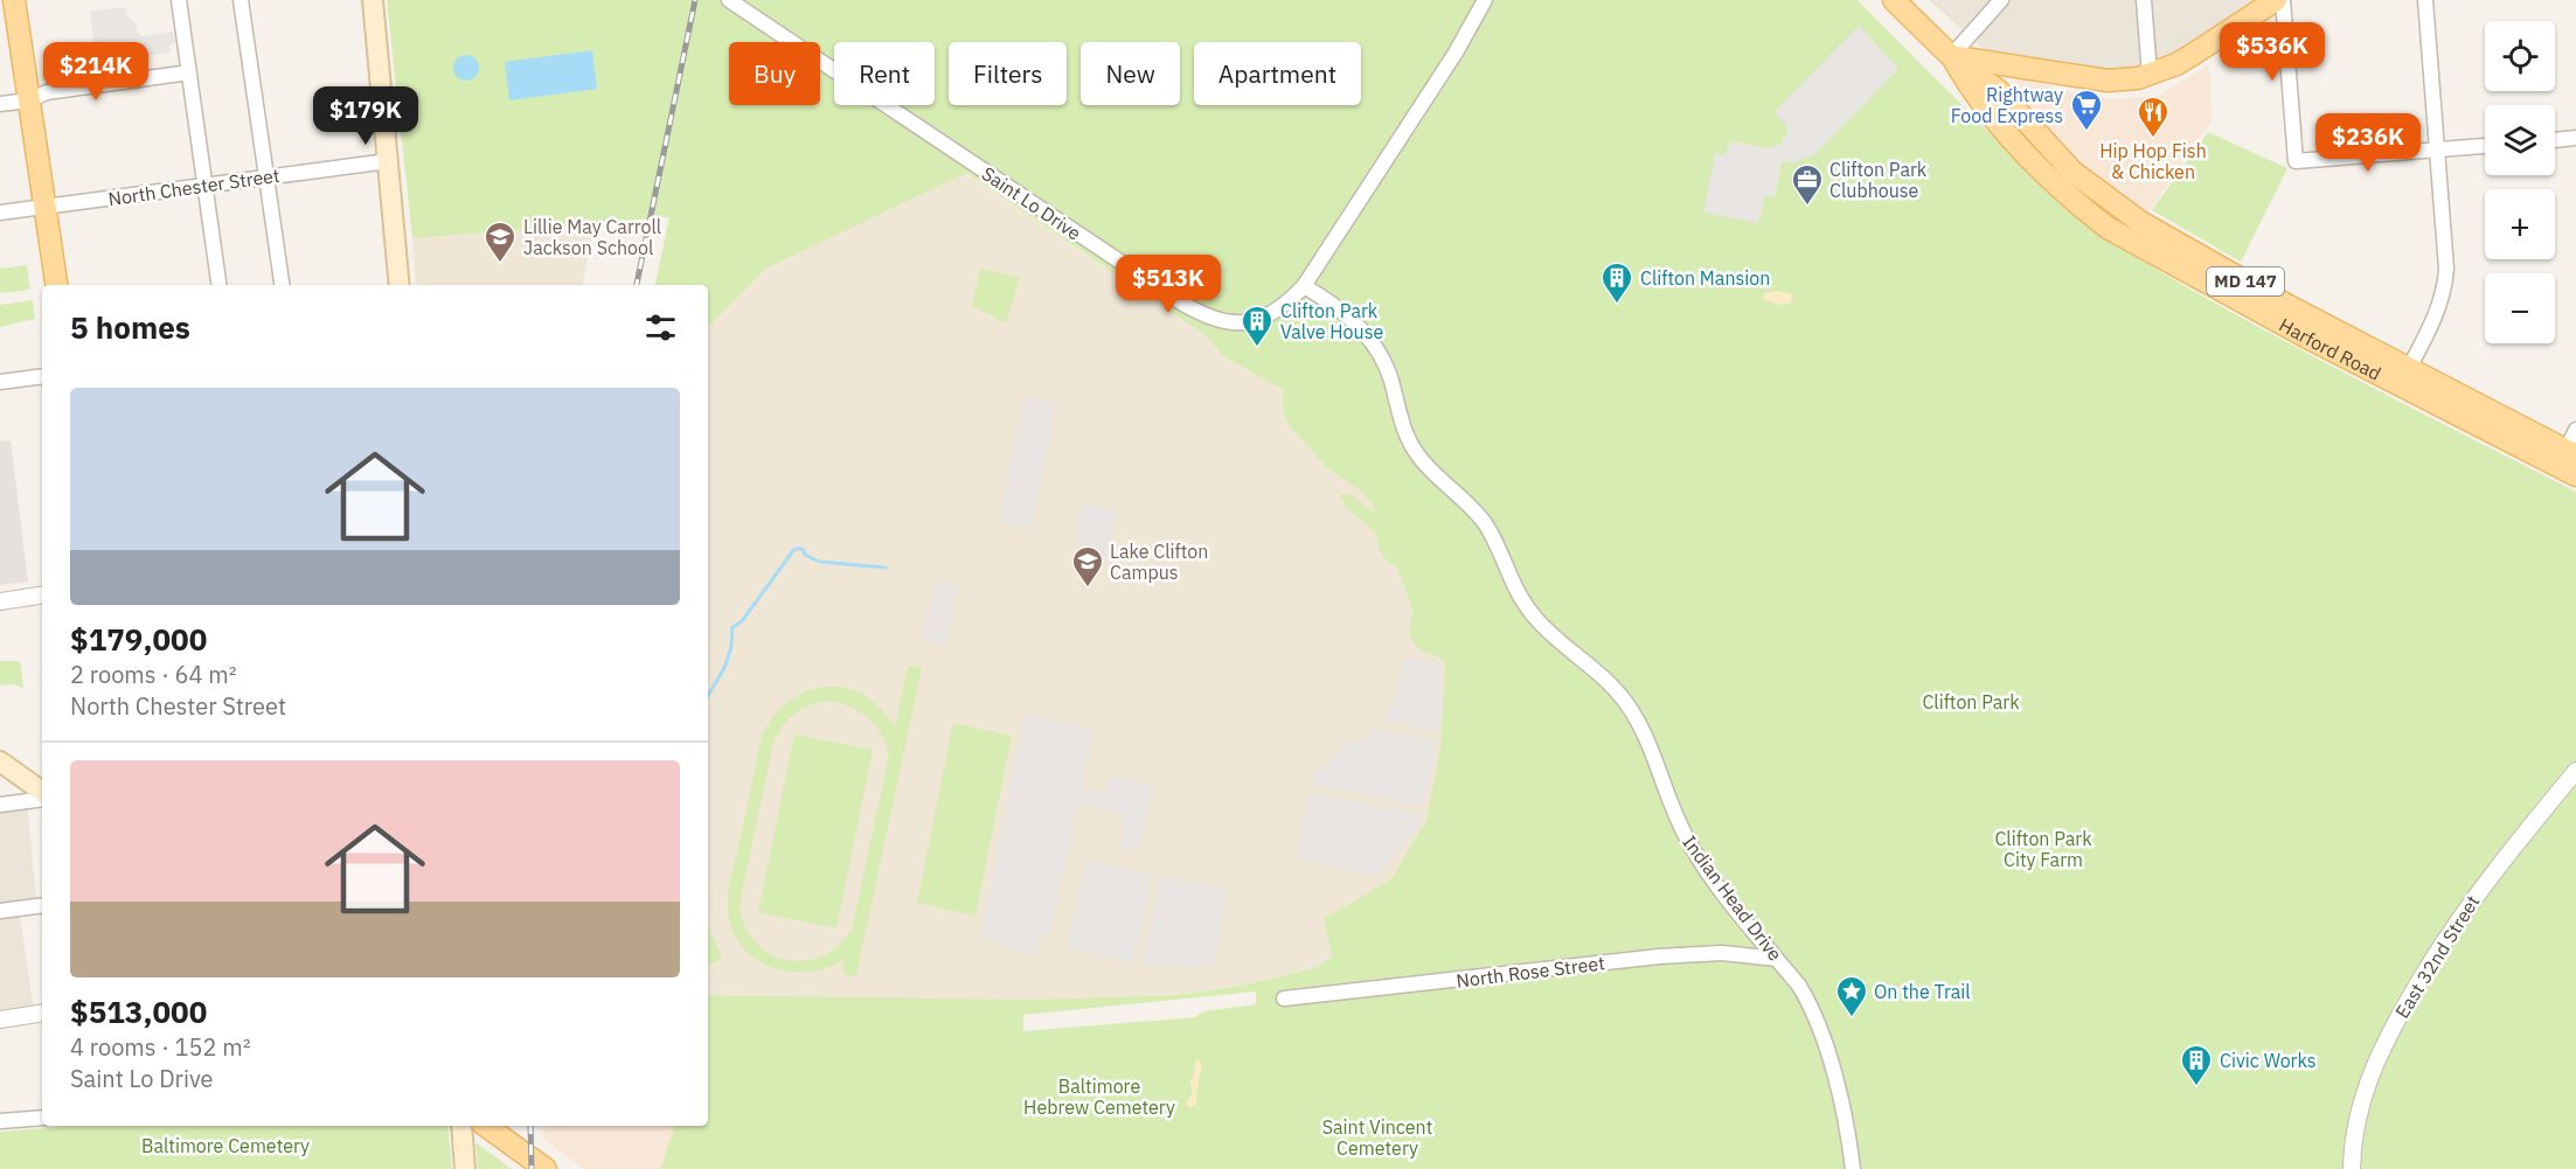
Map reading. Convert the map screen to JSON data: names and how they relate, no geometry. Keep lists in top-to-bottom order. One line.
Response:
{"streets":{"main road":["MD 147","Harford Road"],"street":["North Chester Street","Saint Lo Drive","Indian Head Drive","East 32nd Street","North Rose Street"]},"crossings":[["Saint Lo Drive","Indian Head Drive"],["Indian Head Drive","North Rose Street"]],"parks":["Clifton Park","Clifton Park City Farm","Baltimore Hebrew Cemetery","Saint Vincent Cemetery","Baltimore Cemetery"],"places":{"supermarket":["Rightway Food Express"],"restaurant":["Hip Hop Fish & Chicken"],"office":["Clifton Park Clubhouse"],"school or university":["Lillie May Carroll Jackson School","Lake Clifton Campus"],"building":["Clifton Mansion","Clifton Park Valve House","Civic Works"],"place":["On the Trail"]},"page":{"map_buttons":["+","−"],"price":["$536K","$214K","$179K","$236K","$513K"],"chip":["Buy","Rent","Filters","New","Apartment"],"heading":"5 homes","list":[{"name":"$179,000","note":"2 rooms · 64 m² · North Chester Street"},{"name":"$513,000","note":"4 rooms · 152 m² · Saint Lo Drive"}]}}
